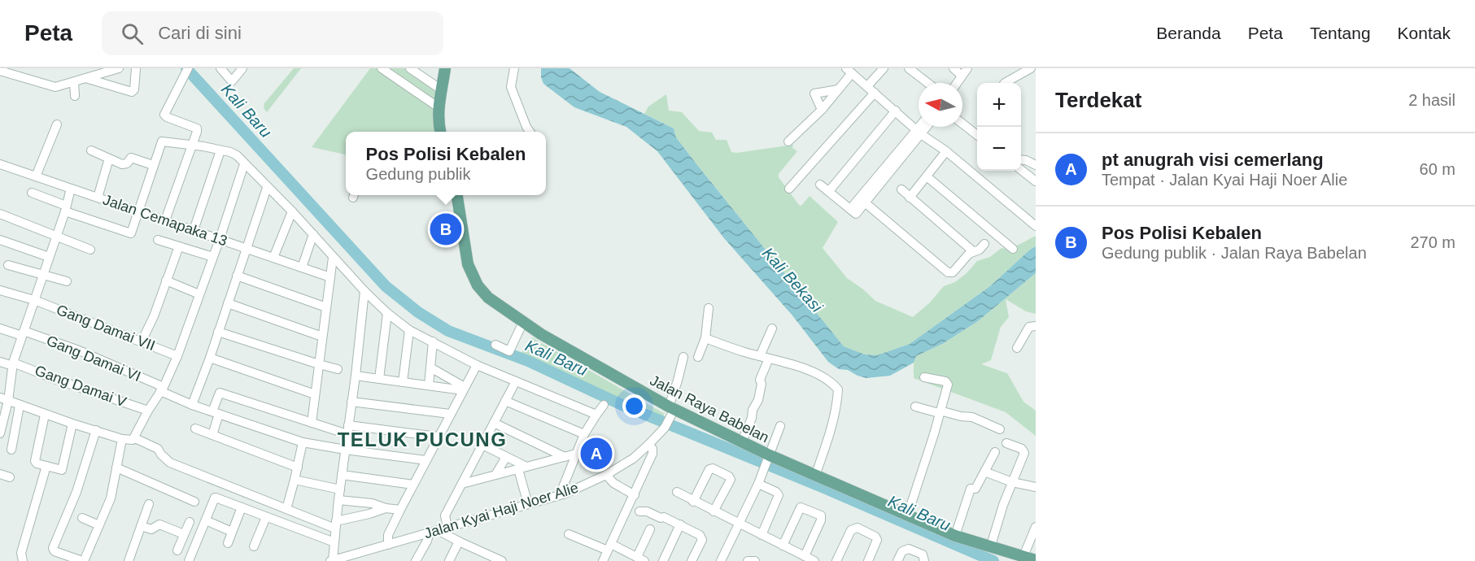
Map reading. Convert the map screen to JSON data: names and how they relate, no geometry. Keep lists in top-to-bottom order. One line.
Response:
{"streets":{"main road":["Jalan Raya Babelan"],"street":["Jalan Cemapaka 13","Gang Damai VII","Gang Damai VI","Gang Damai V","Jalan Kyai Haji Noer Alie"]},"crossings":[["Jalan Raya Babelan","Jalan Kyai Haji Noer Alie"]],"districts":["TELUK PUCUNG"],"water":["Kali Baru","Kali Bekasi"],"north":"left","page":{"header":"Peta","search":"Cari di sini","nav":["Beranda","Peta","Tentang","Kontak"],"heading":["Terdekat","2 hasil"],"map_buttons":["+","−"],"popup":["Pos Polisi Kebalen","Gedung publik"],"list":[{"mark":"A","name":"pt anugrah visi cemerlang","note":"Tempat · Jalan Kyai Haji Noer Alie","value":"60 m"},{"mark":"B","name":"Pos Polisi Kebalen","note":"Gedung publik · Jalan Raya Babelan","value":"270 m"}],"pins":["B","A"]}}
